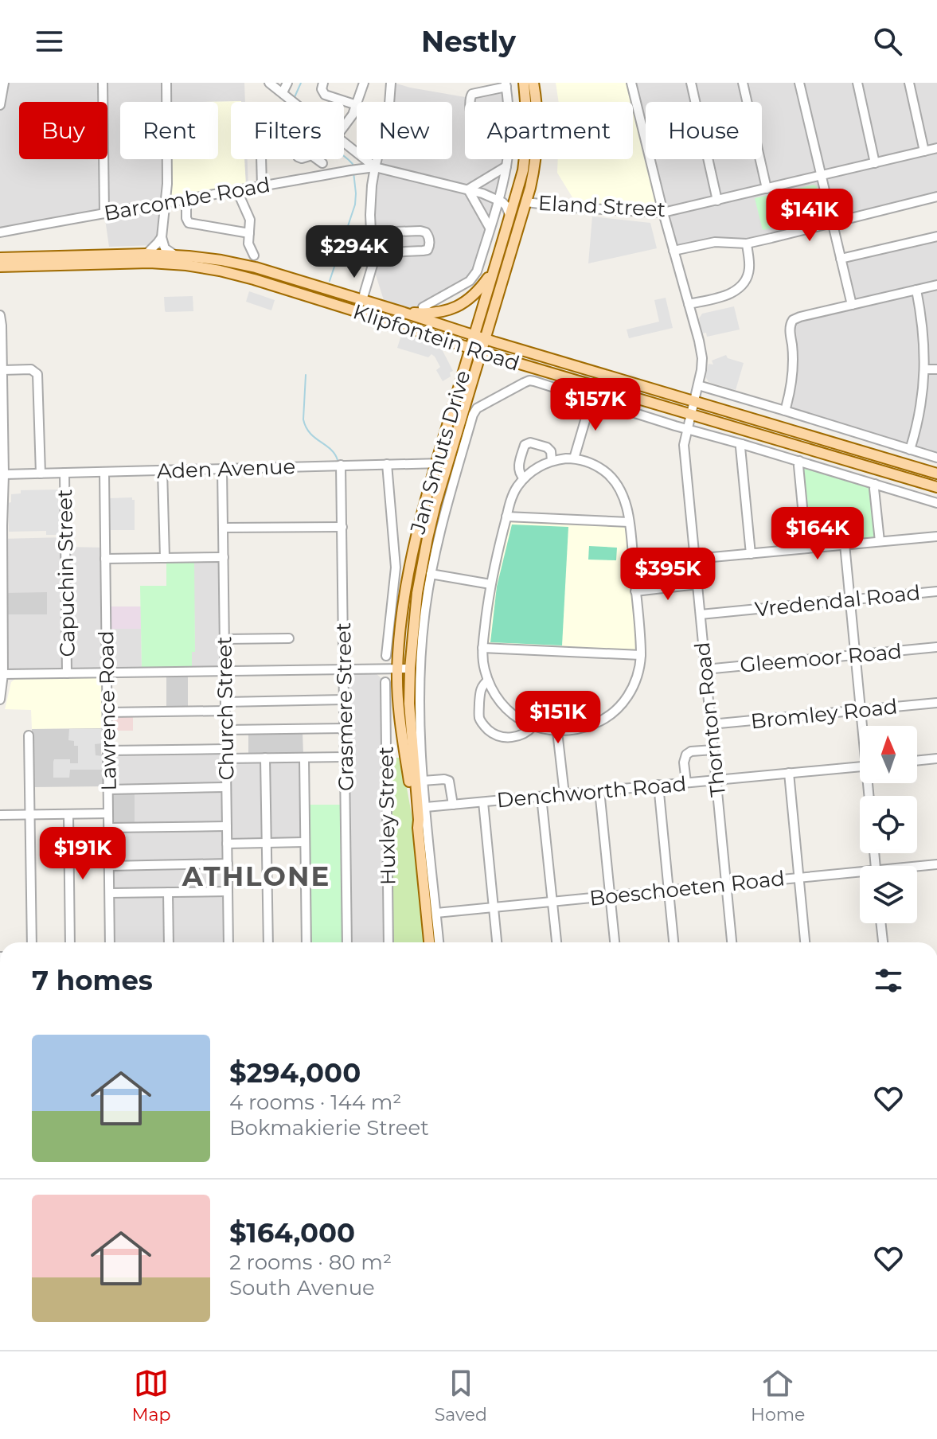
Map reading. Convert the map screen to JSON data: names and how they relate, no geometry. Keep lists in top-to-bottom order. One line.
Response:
{"streets":{"main road":["Klipfontein Road","Jan Smuts Drive"],"street":["Barcombe Road","Eland Street","Aden Avenue","Capuchin Street","Vredendal Road","Gleemoor Road","Grasmere Street","Church Street","Lawrence Road","Bromley Road","Thornton Road","Denchworth Road","Huxley Street","Boeschoeten Road"]},"crossings":[["Eland Street","Jan Smuts Drive"],["Eland Street","Thornton Road"],["Klipfontein Road","Jan Smuts Drive"],["Klipfontein Road","Thornton Road"],["Jan Smuts Drive","Aden Avenue"],["Aden Avenue","Capuchin Street"],["Aden Avenue","Grasmere Street"],["Aden Avenue","Church Street"],["Aden Avenue","Lawrence Road"],["Vredendal Road","Thornton Road"],["Gleemoor Road","Thornton Road"],["Bromley Road","Thornton Road"],["Thornton Road","Denchworth Road"],["Thornton Road","Boeschoeten Road"]],"districts":["ATHLONE"],"north":"top","page":{"header":"Nestly","chip":["Buy","Rent","Filters","New","Apartment","House"],"price":["$141K","$294K","$157K","$164K","$395K","$151K","$191K"],"heading":"7 homes","list":[{"name":"$294,000","note":"4 rooms · 144 m² · Bokmakierie Street"},{"name":"$164,000","note":"2 rooms · 80 m² · South Avenue"}],"tabs":["Map","Saved","Home"]}}
